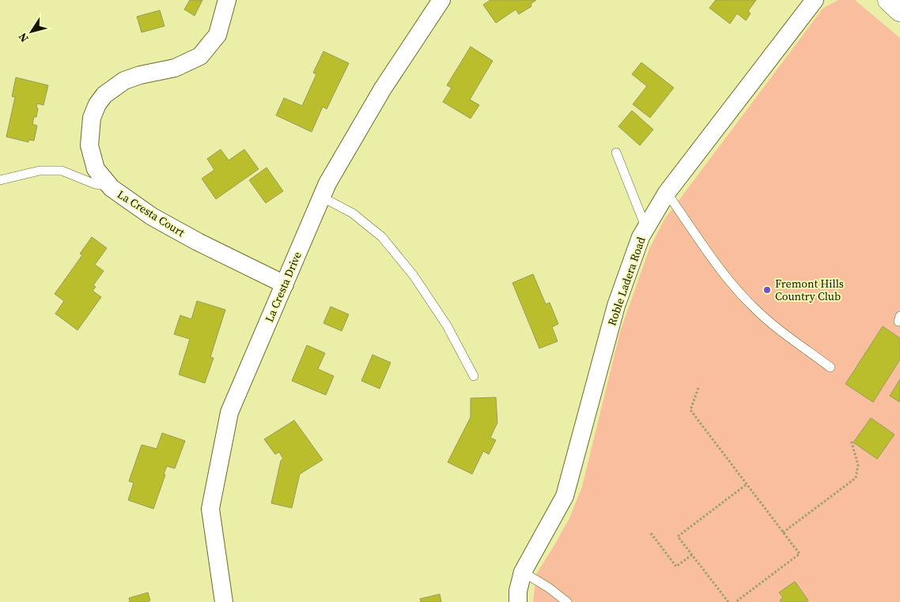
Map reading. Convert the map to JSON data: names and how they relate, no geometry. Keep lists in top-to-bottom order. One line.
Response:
{"streets":{"street":["La Cresta Court","Roble Ladera Road","La Cresta Drive"]},"crossings":[["La Cresta Court","La Cresta Drive"]],"places":["Fremont Hills Country Club"],"north":"bottom left"}
